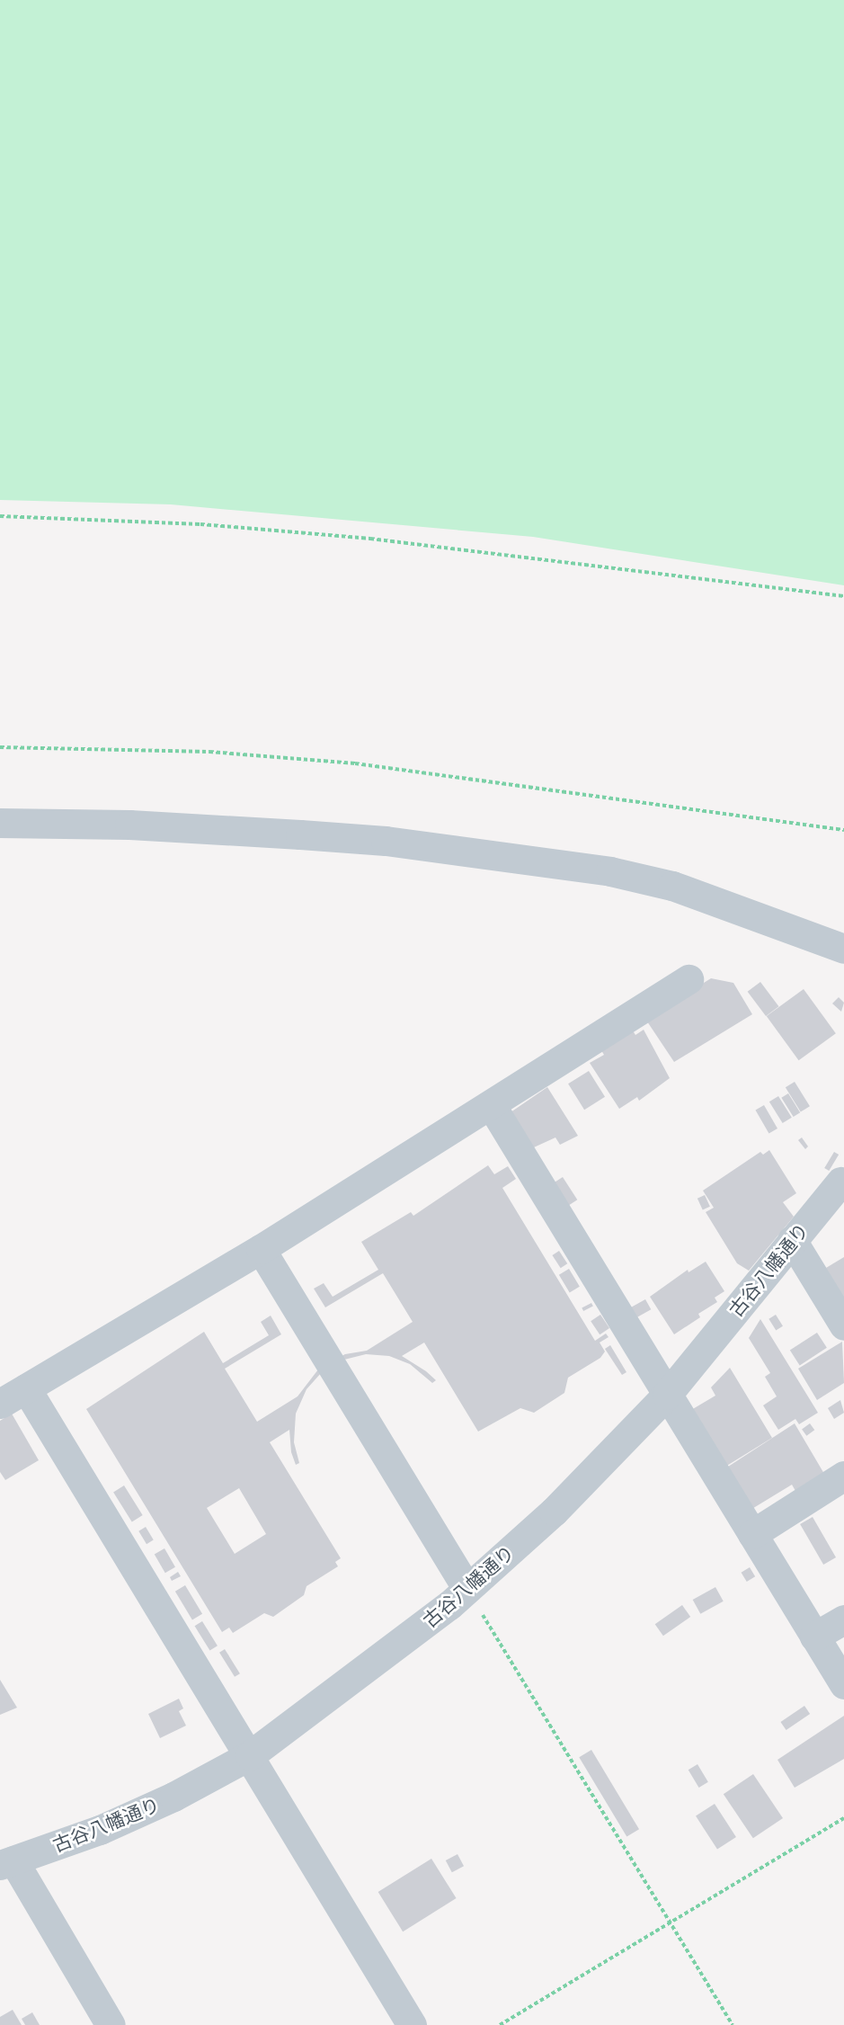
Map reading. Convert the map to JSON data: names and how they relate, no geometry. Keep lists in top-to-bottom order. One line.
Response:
{"streets":{"street":["古谷八幡通り"]}}
